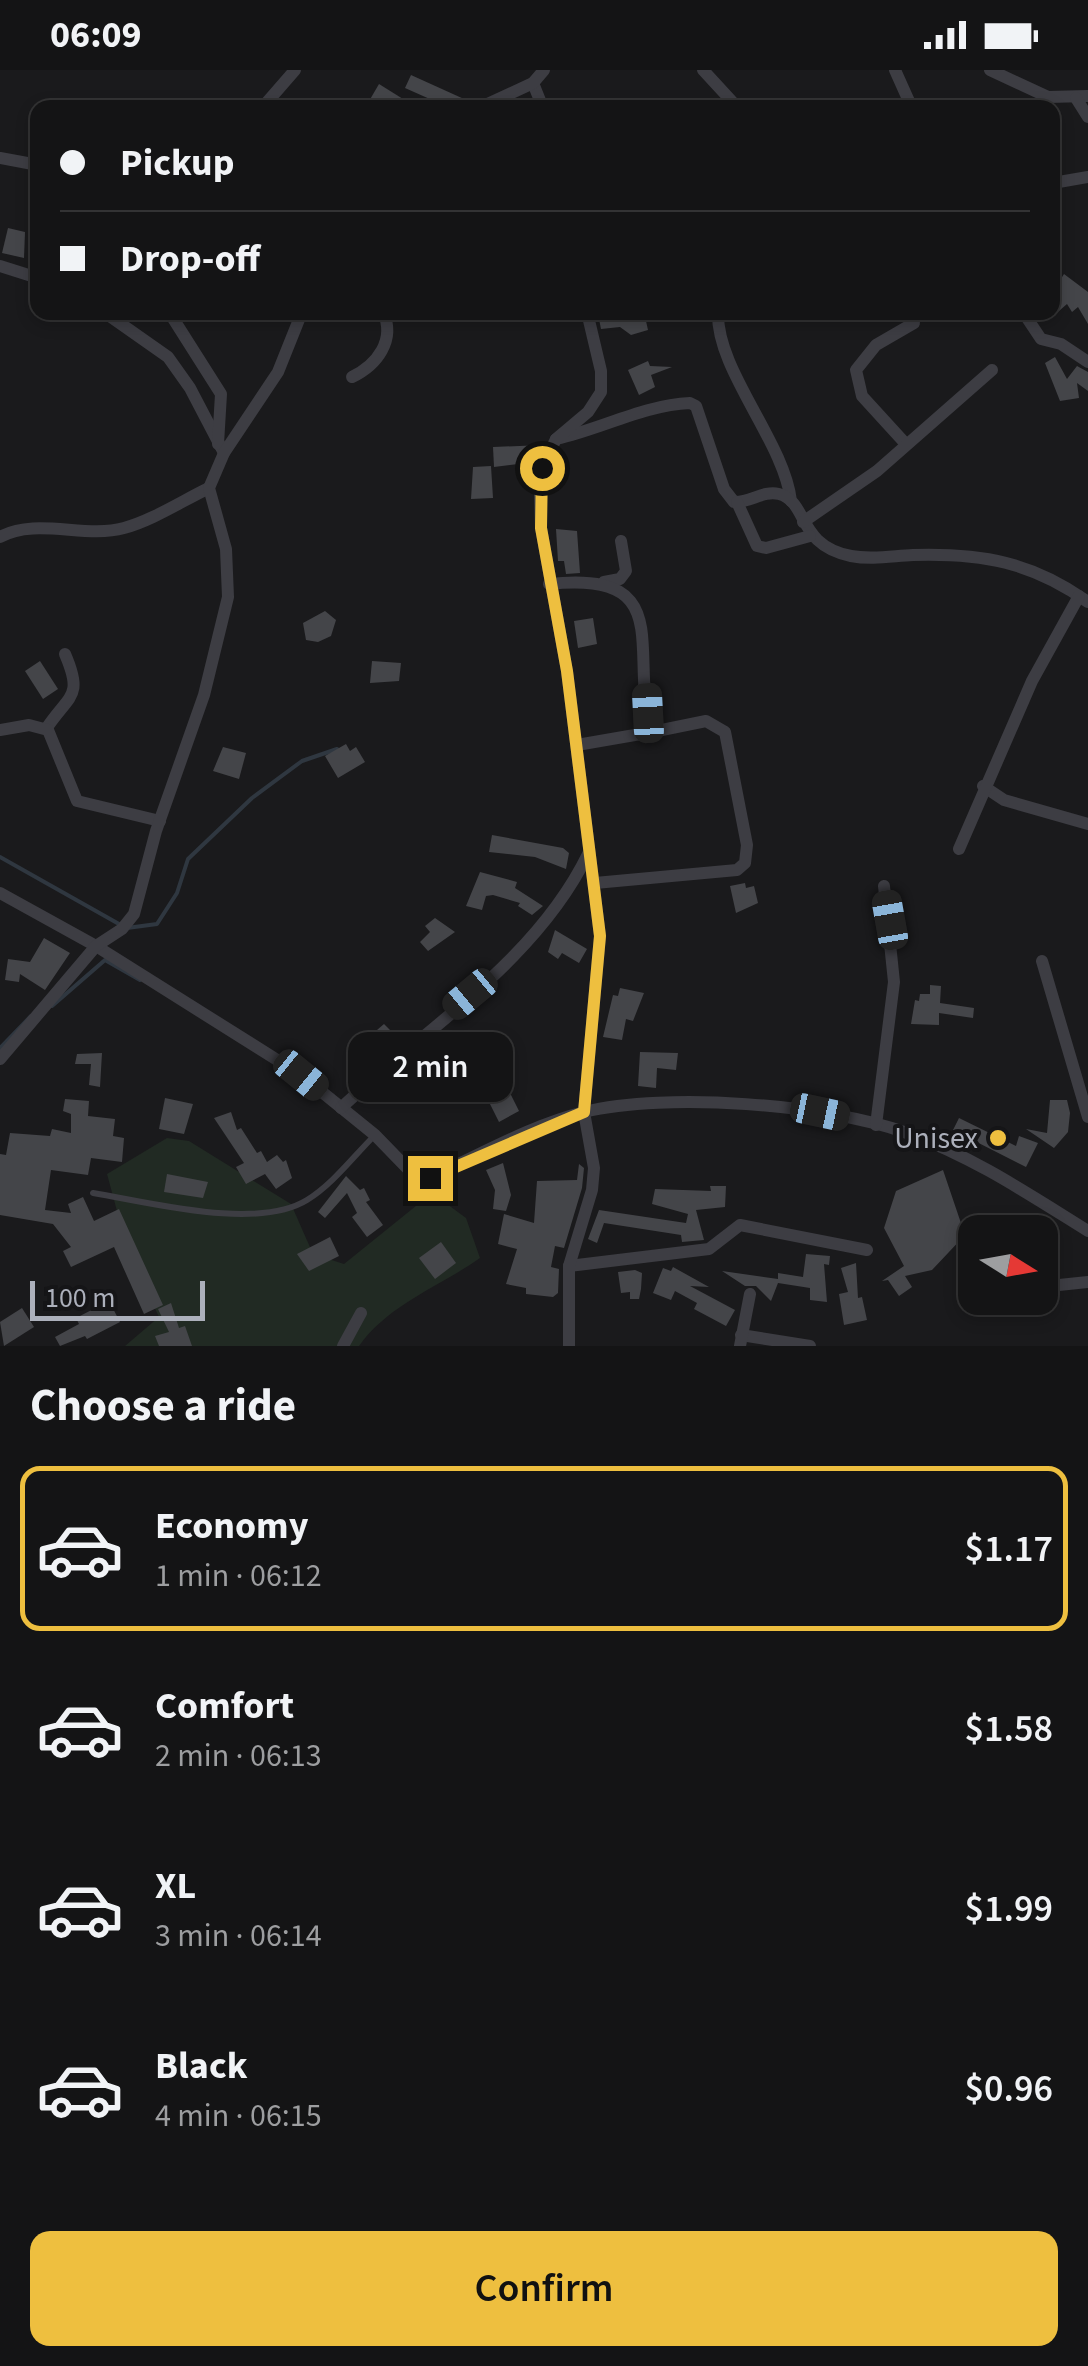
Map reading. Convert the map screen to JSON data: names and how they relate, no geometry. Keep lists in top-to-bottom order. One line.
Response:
{"places":["Unisex"],"scale_bar":"100 m","north":"right","page":{"status":"06:09","banner":["Pickup","Drop-off"],"bubble":"2 min","scale":"100 m","heading":"Choose a ride","list":[{"name":"Economy","note":"1 min · 06:12","value":"$1.17"},{"name":"Comfort","note":"2 min · 06:13","value":"$1.58"},{"name":"XL","note":"3 min · 06:14","value":"$1.99"},{"name":"Black","note":"4 min · 06:15","value":"$0.96"}],"buttons":"Confirm"}}
